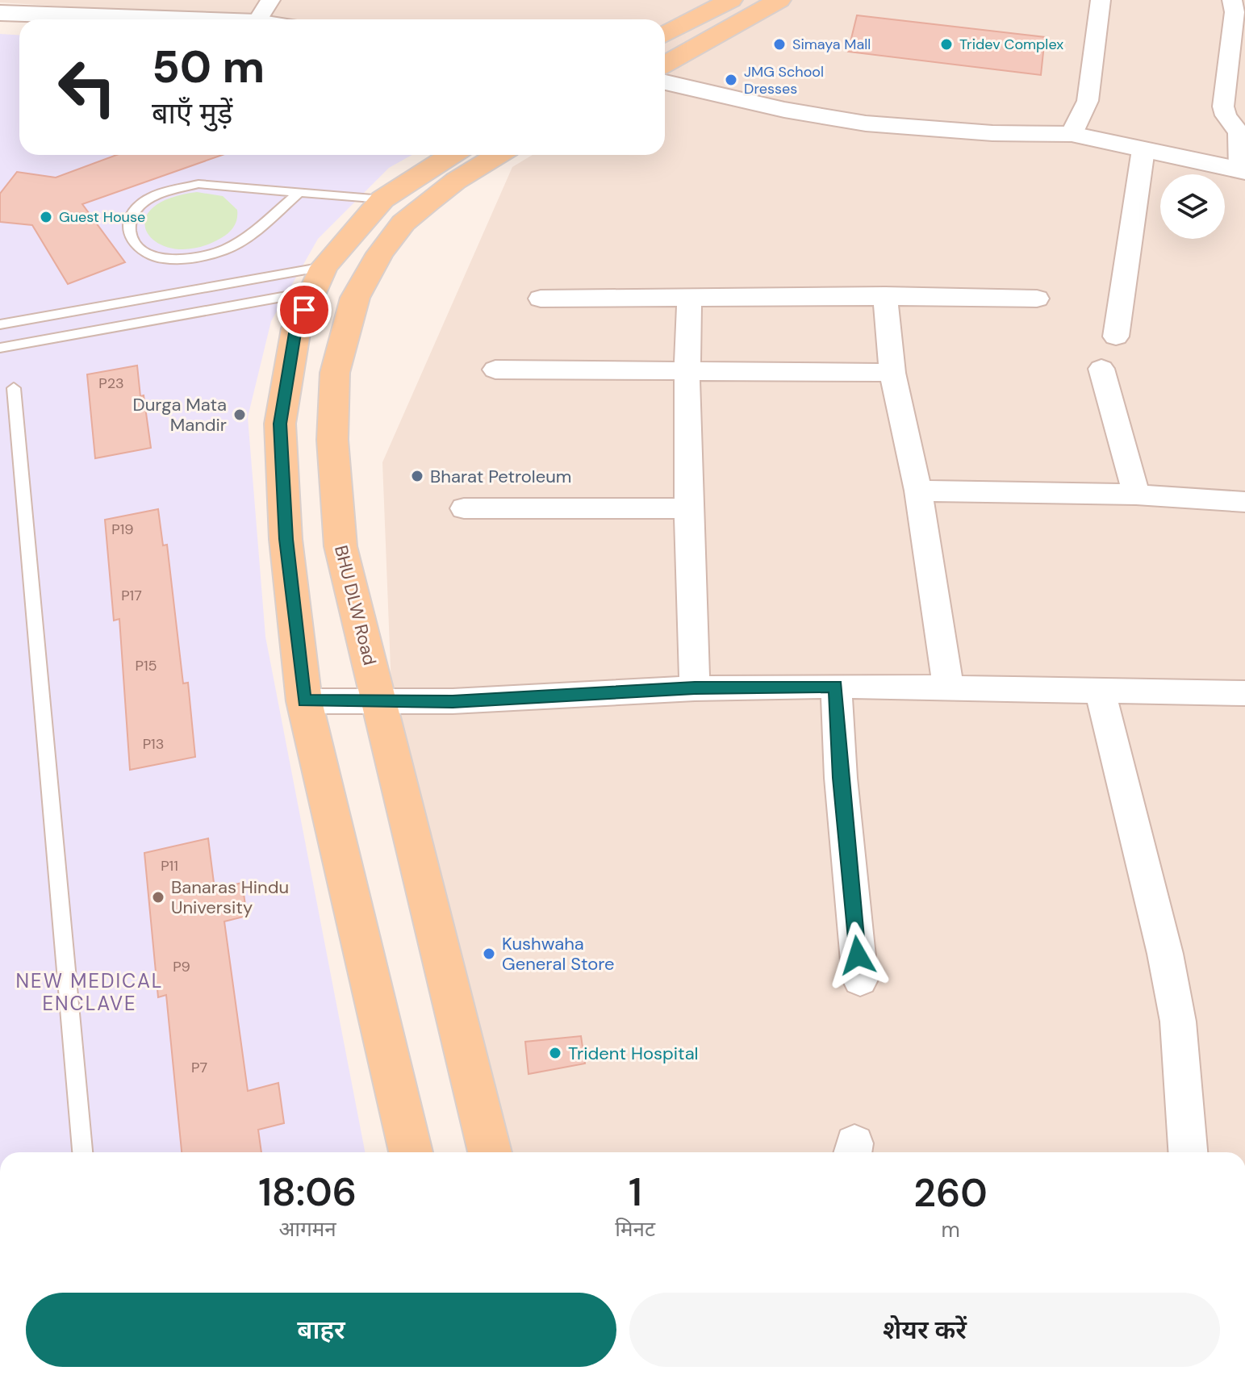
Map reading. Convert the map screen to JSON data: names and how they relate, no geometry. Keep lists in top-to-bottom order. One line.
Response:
{"streets":{"main road":["BHU DLW Road"]},"districts":["NEW MEDICAL ENCLAVE"],"places":["Simaya Mall","Tridev Complex","JMG School Dresses","Guest House","Durga Mata Mandir","Bharat Petroleum","Banaras Hindu University","Kushwaha General Store","Trident Hospital"],"house_numbers":["P23","P19","P17","P15","P13","P11","P9","P7"],"page":{"turn":["50 m","बाएँ मुड़ें"],"eta":["18:06","आगमन","1","मिनट","260","m"],"buttons":["बाहर","शेयर करें"]}}
